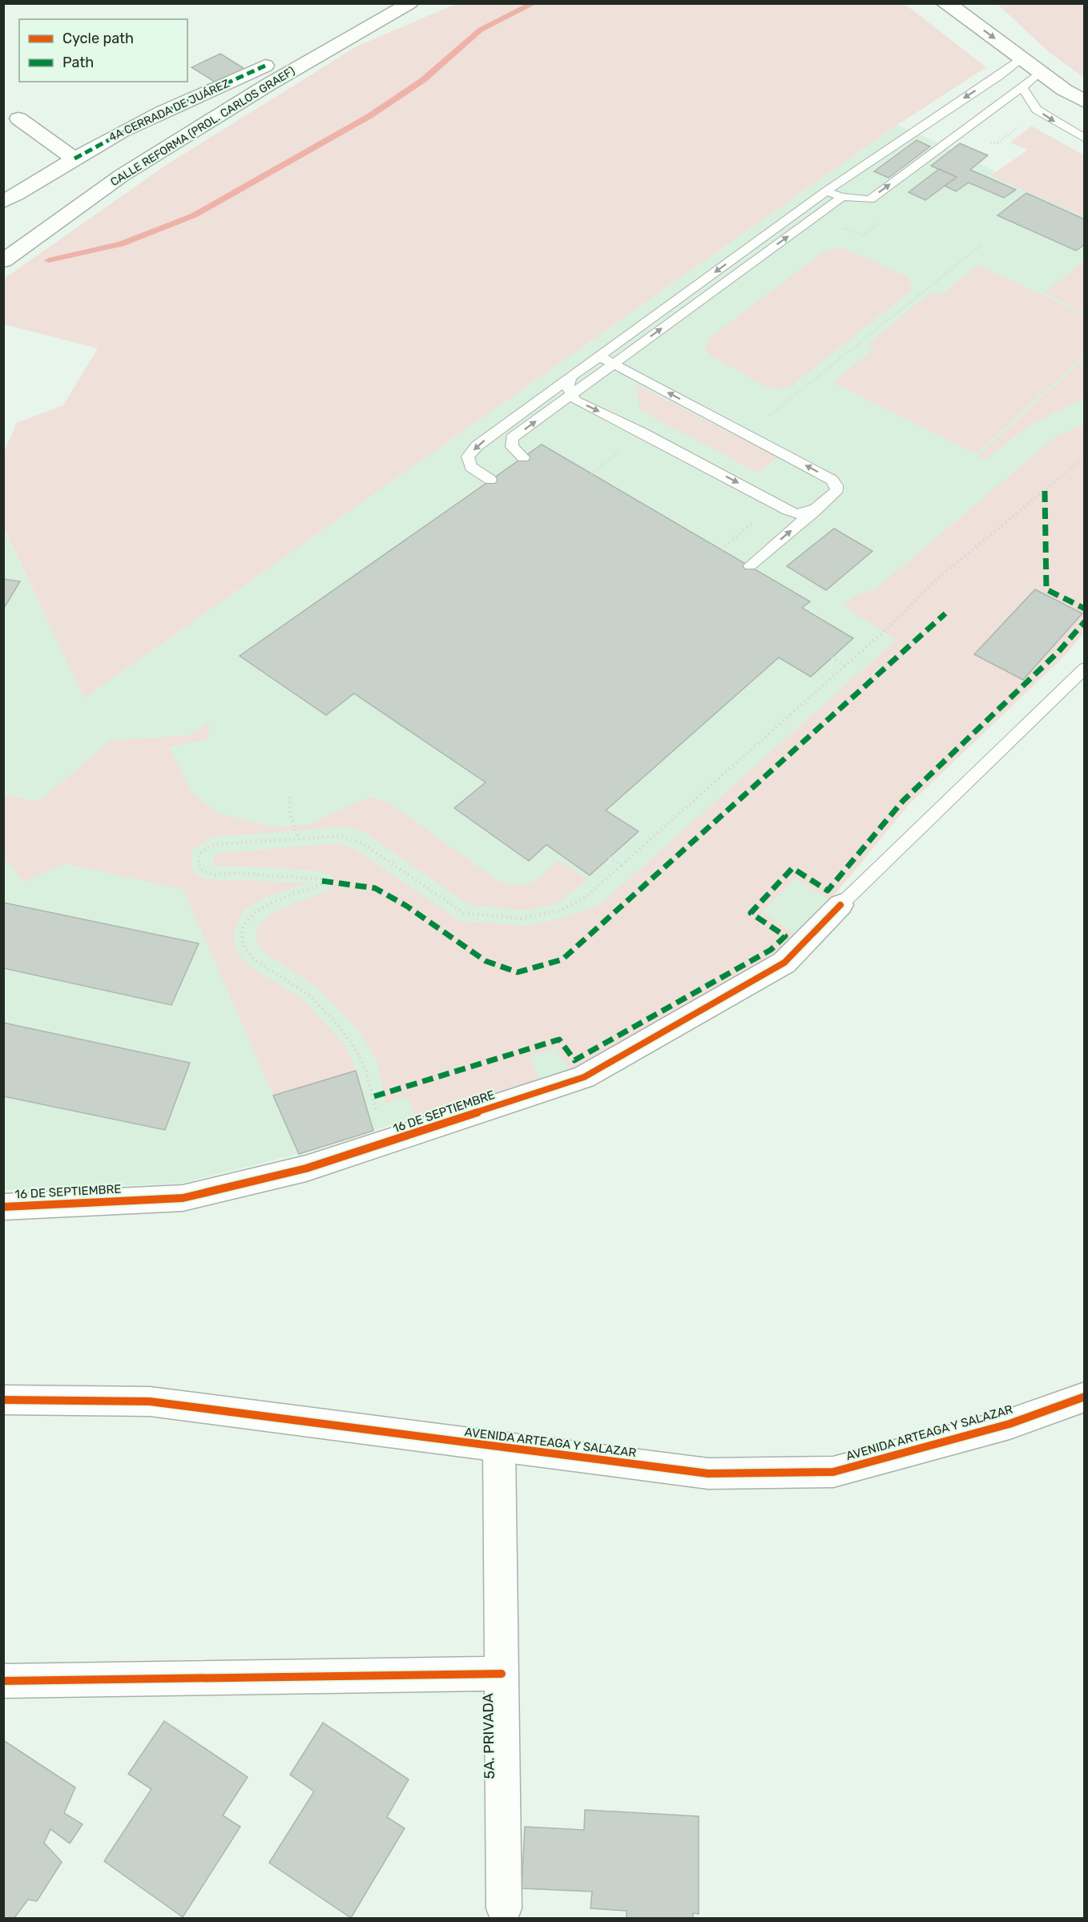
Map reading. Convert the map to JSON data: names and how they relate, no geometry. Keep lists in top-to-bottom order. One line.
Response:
{"streets":{"street":["4A CERRADA DE JUÁREZ","CALLE REFORMA (PROL. CARLOS GRAEF)","16 DE SEPTIEMBRE","AVENIDA ARTEAGA Y SALAZAR","5A. PRIVADA"]},"crossings":[["AVENIDA ARTEAGA Y SALAZAR","5A. PRIVADA"]],"legend":["Cycle path","Path"]}
